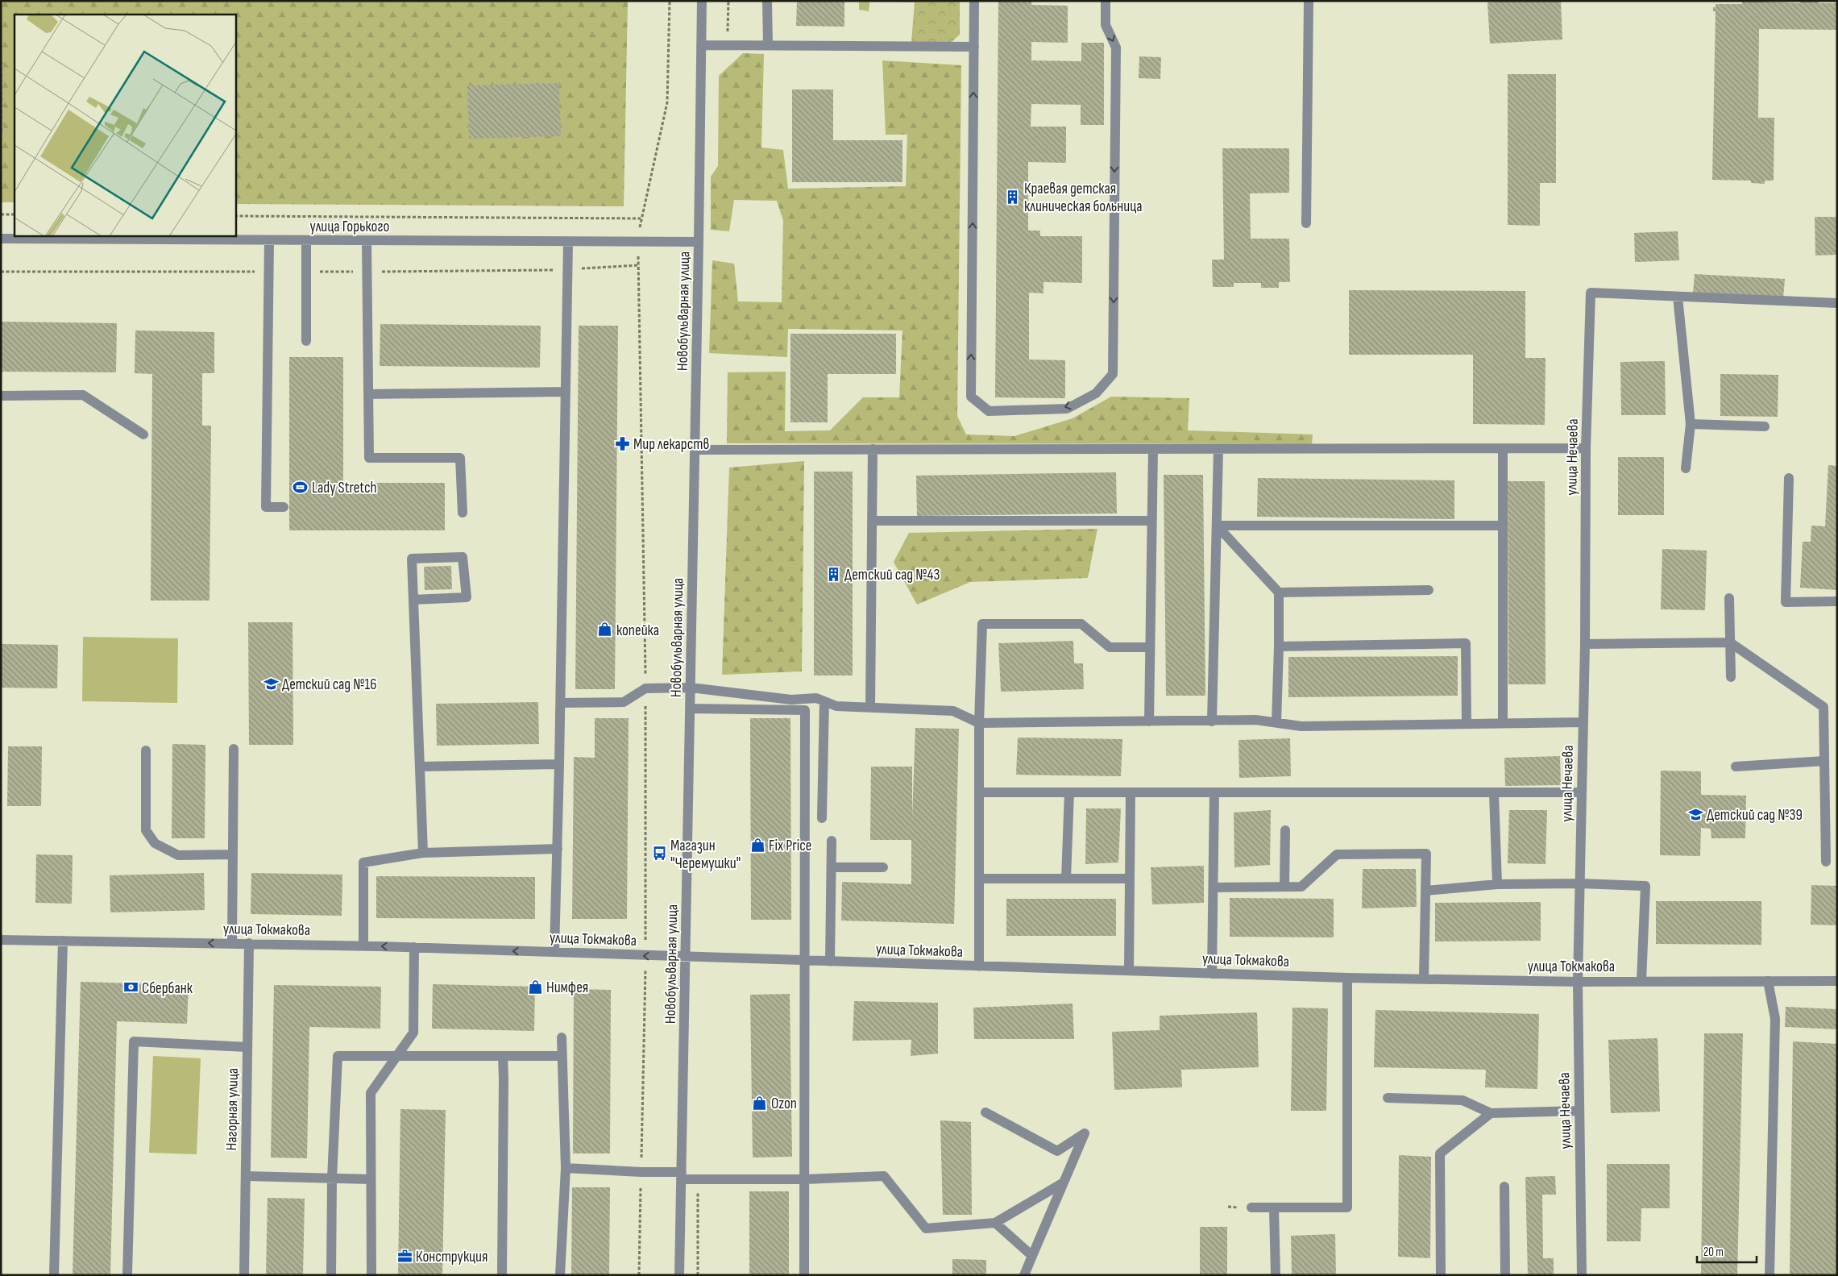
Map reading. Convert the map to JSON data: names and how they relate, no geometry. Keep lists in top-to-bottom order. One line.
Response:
{"streets":{"street":["улица Горького","Новобульварная улица","улица Нечаева","улица Токмакова","Нагорная улица"]},"crossings":[["улица Горького","Новобульварная улица"],["Новобульварная улица","улица Токмакова"],["улица Нечаева","улица Токмакова"],["улица Токмакова","Нагорная улица"]],"places":{"building":["Краевая детская клиническая больница","Детский сад №43"],"pharmacy":["Мир лекарств"],"sports":["Lady Stretch"],"shop":["копейка","Fix Price","Нимфея","Ozon"],"school or university":["Детский сад №16","Детский сад №39"],"bus stop":["Магазин \"Черемушки\""],"bank":["Сбербанк"],"office":["Конструкция"]},"scale_bar":"20 m"}
